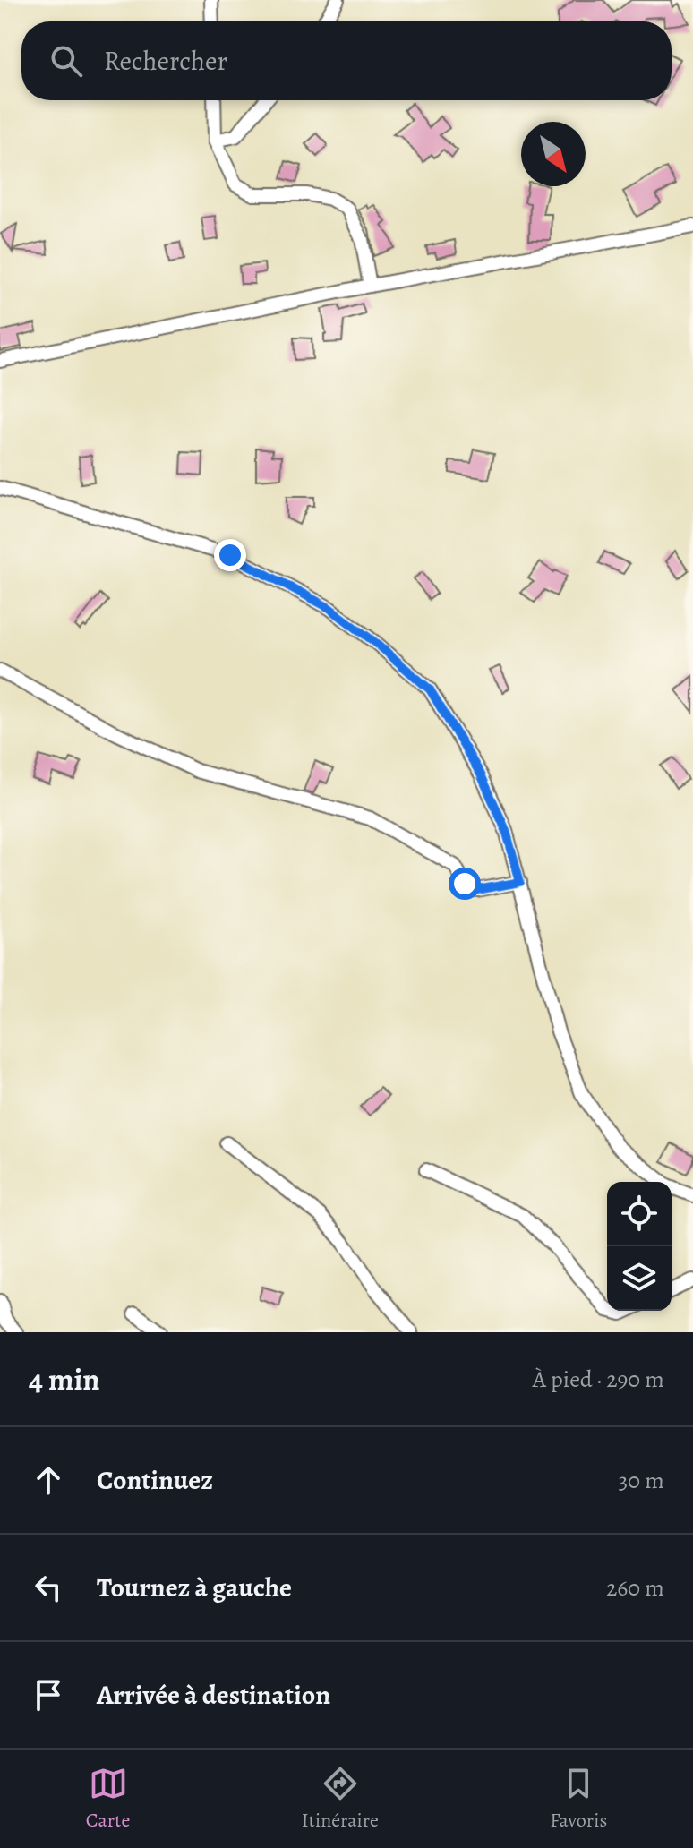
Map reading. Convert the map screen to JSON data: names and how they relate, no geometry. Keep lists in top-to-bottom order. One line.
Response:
{"north":"bottom right","page":{"search":"Rechercher","heading":["4 min","À pied · 290 m"],"list":[["Continuez","30 m"],["Tournez à gauche","260 m"],"Arrivée à destination"],"nav":["Carte","Itinéraire","Favoris"]}}
